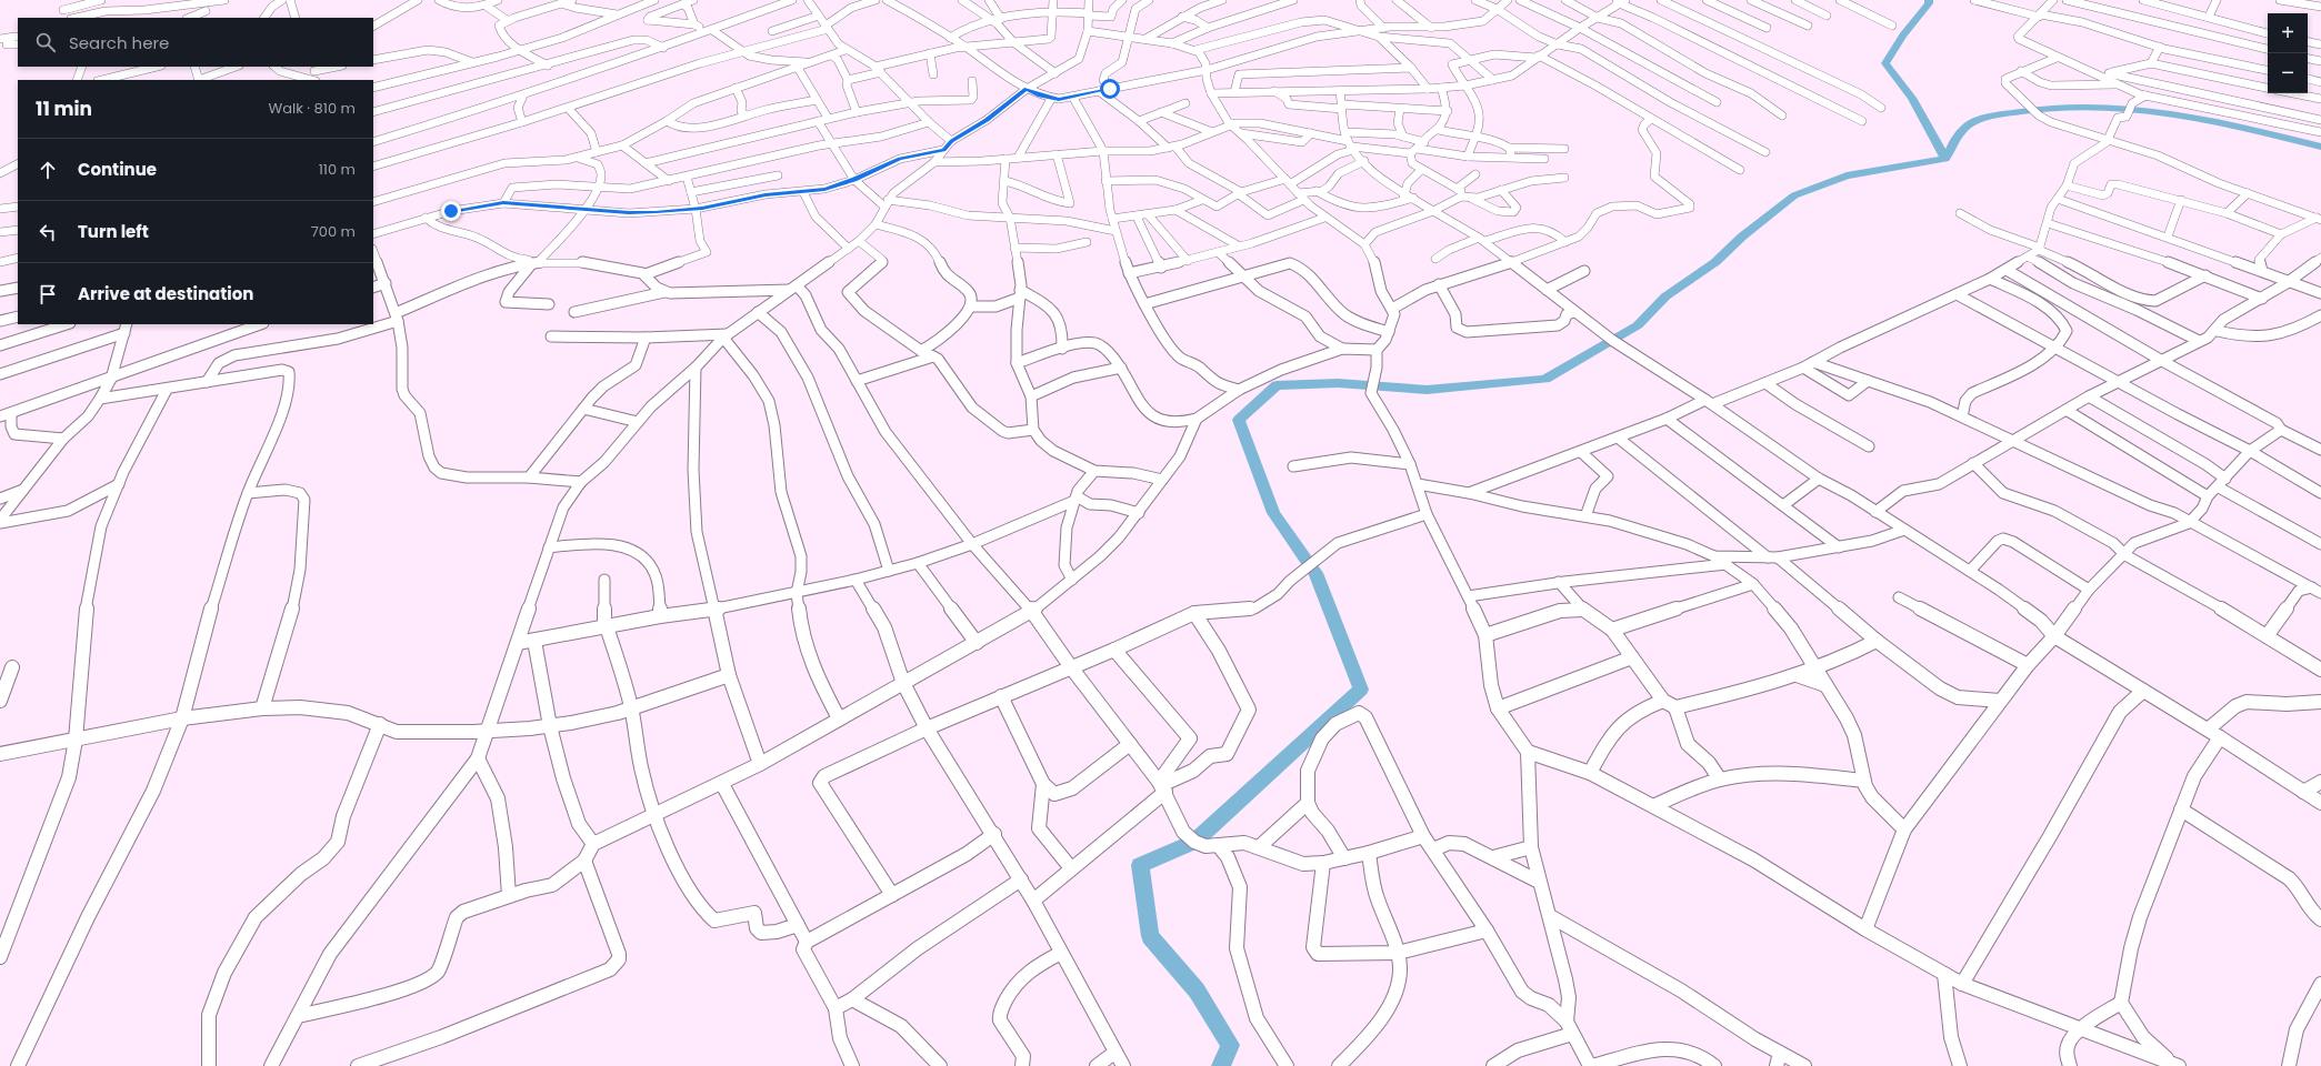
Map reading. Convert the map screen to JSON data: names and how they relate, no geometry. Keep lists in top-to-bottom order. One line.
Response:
{"page":{"map_buttons":["+","−"],"search":"Search here","heading":["11 min","Walk · 810 m"],"list":[["Continue","110 m"],["Turn left","700 m"],"Arrive at destination"]}}
